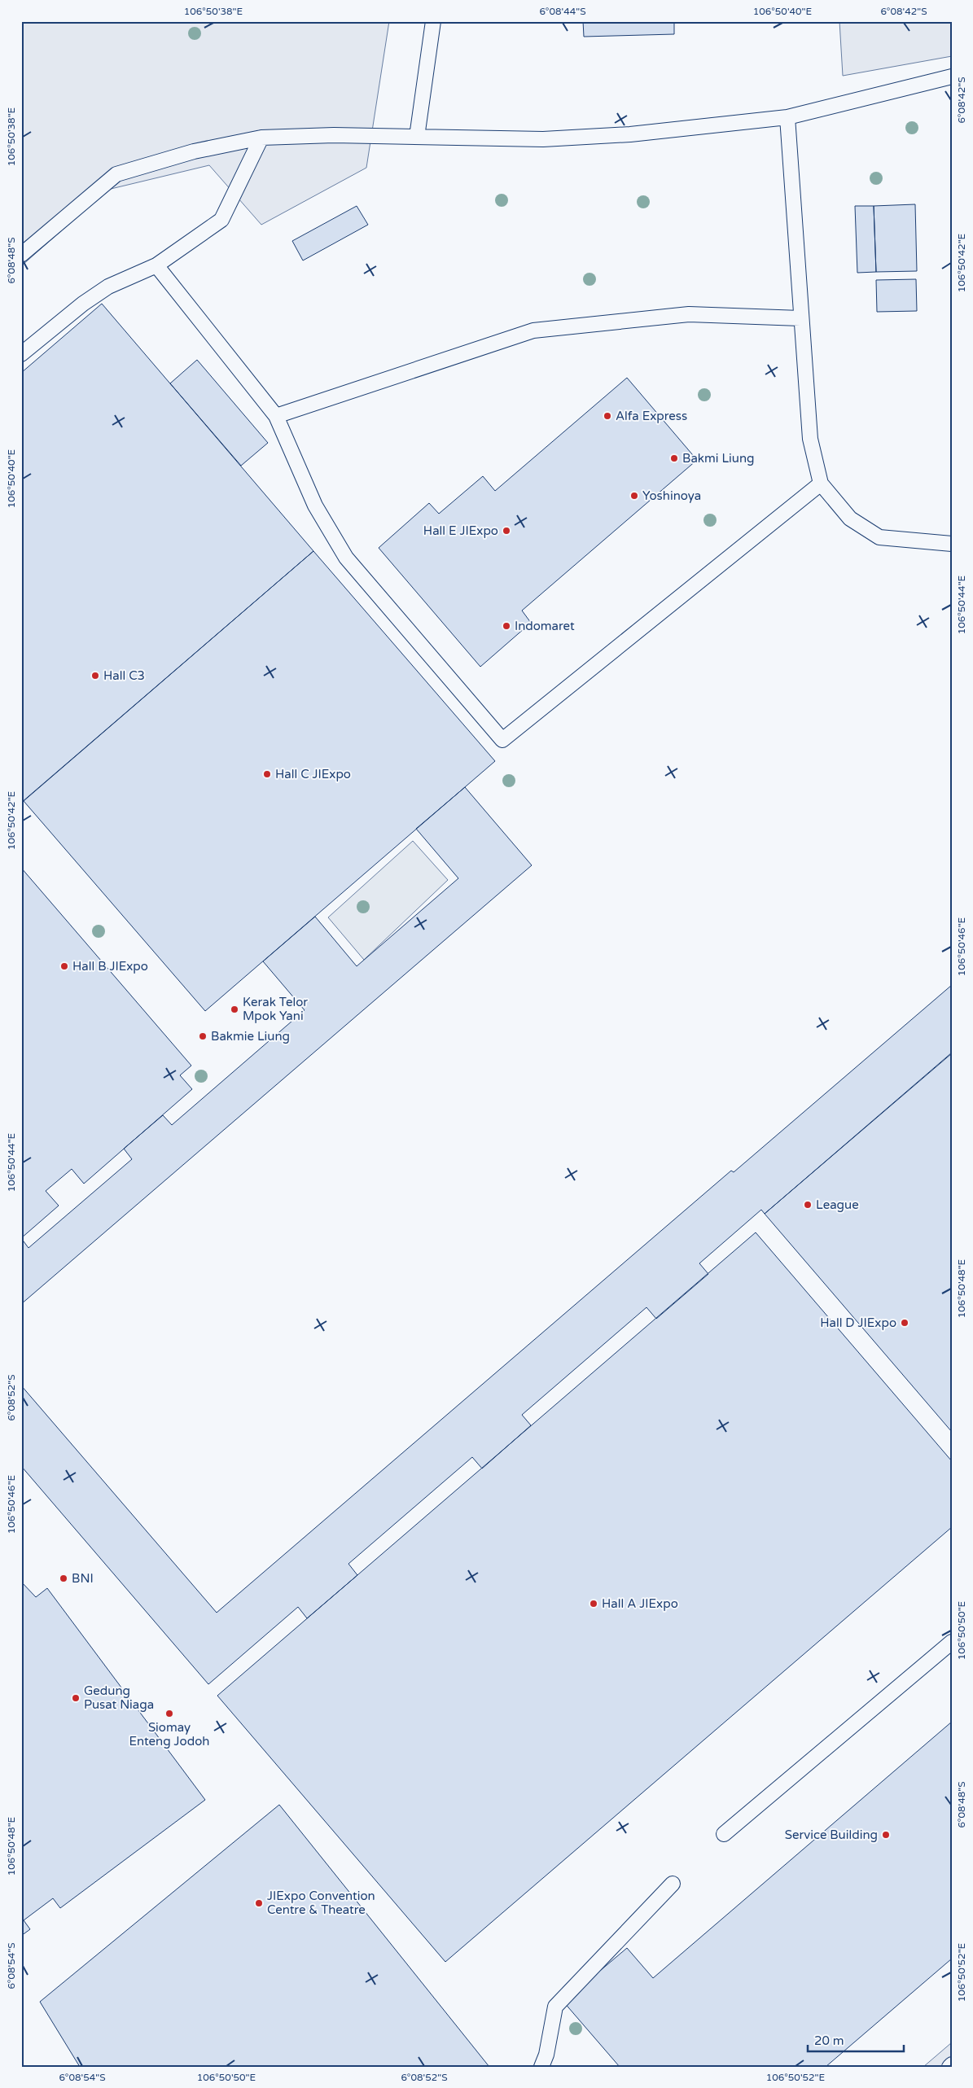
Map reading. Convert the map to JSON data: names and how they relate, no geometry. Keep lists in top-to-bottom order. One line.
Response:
{"places":["Alfa Express","Bakmi Liung","Yoshinoya","Hall E JIExpo","Indomaret","Hall C3","Hall C JIExpo","Hall B JIExpo","Kerak Telor Mpok Yani","Bakmie Liung","League","Hall D JIExpo","BNI","Hall A JIExpo","Gedung Pusat Niaga","Siomay Enteng Jodoh","Service Building","JIExpo Convention Centre & Theatre"],"scale_bar":"20 m","coordinates":["106°50'38\"E","6°08'44\"S","106°50'40\"E","6°08'42\"S","6°08'48\"S","106°50'42\"E","106°50'44\"E","106°50'46\"E","106°50'48\"E","6°08'52\"S","106°50'50\"E","6°08'54\"S","106°50'52\"E"]}
